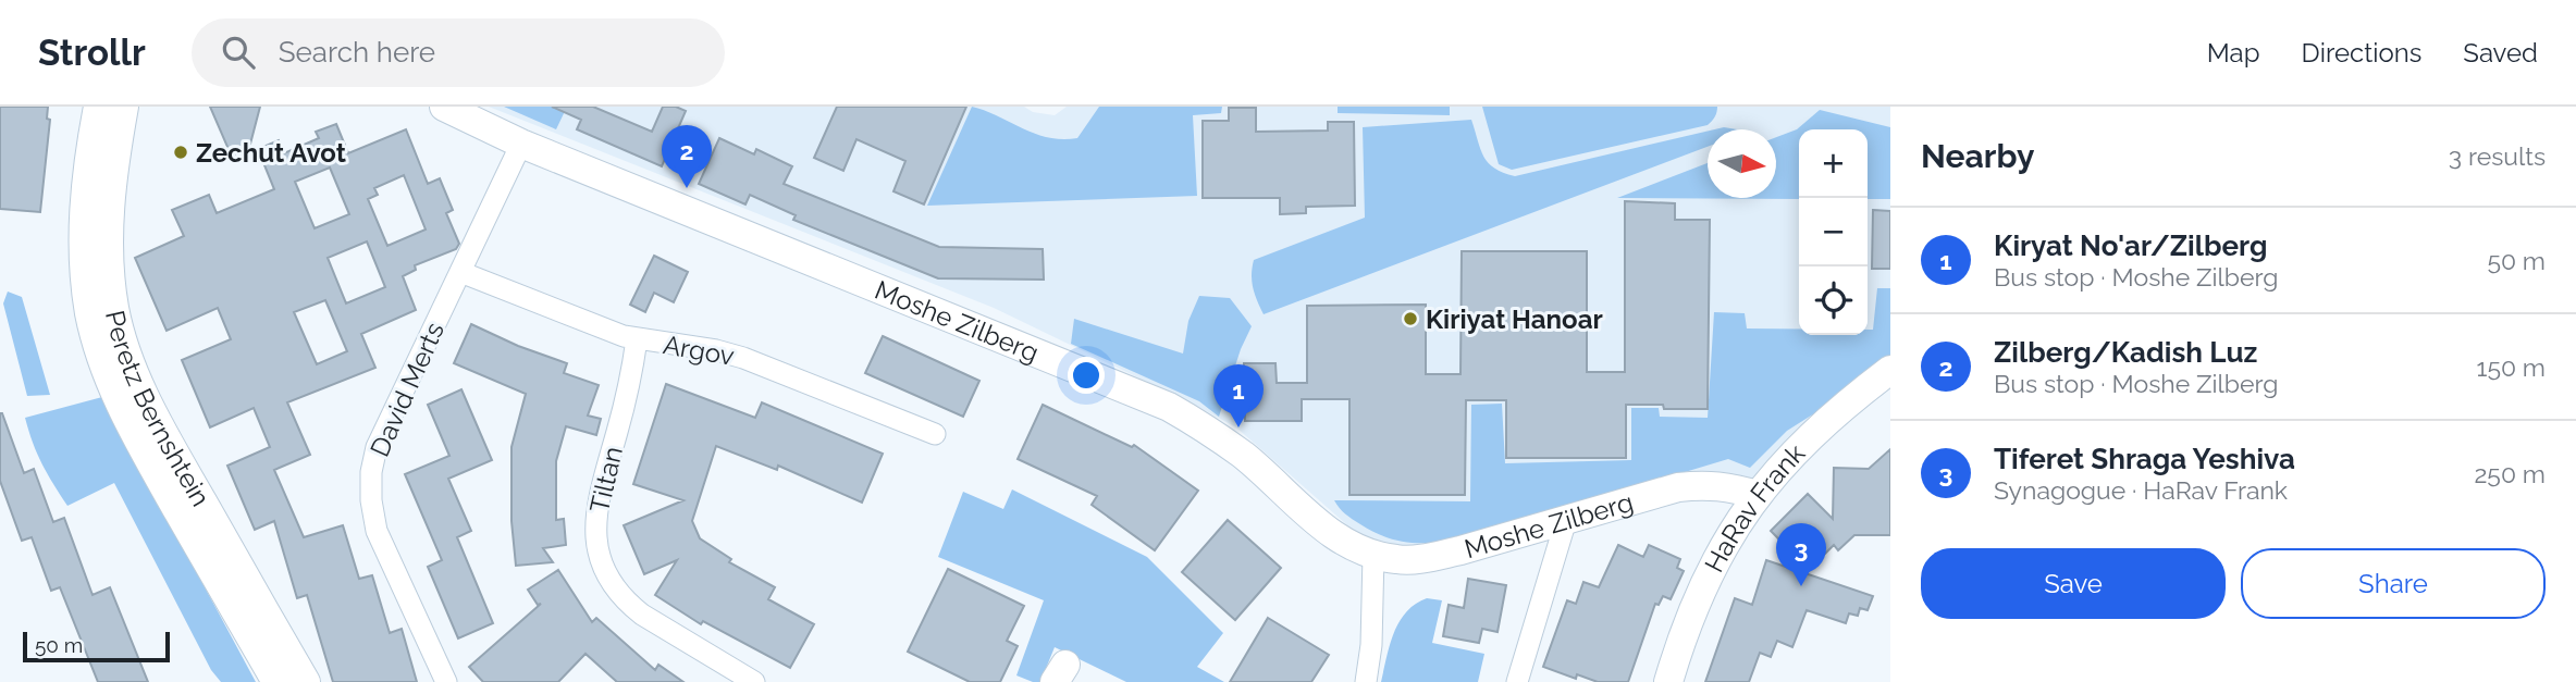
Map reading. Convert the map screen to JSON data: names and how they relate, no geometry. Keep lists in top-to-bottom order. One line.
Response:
{"streets":{"street":["Moshe Zilberg","Argov","David Merts","Peretz Bernshtein","Tiltan","HaRav Frank"]},"crossings":[["Moshe Zilberg","David Merts"],["Moshe Zilberg","HaRav Frank"],["Argov","David Merts"],["Argov","Tiltan"]],"places":["Zechut Avot","Kiriyat Hanoar"],"scale_bar":"50 m","north":"right","page":{"header":"Strollr","search":"Search here","nav":["Map","Directions","Saved"],"heading":["Nearby","3 results"],"pins":["2","1","3"],"map_buttons":["+","−"],"list":[{"mark":"1","name":"Kiryat No'ar/Zilberg","note":"Bus stop · Moshe Zilberg","value":"50 m"},{"mark":"2","name":"Zilberg/Kadish Luz","note":"Bus stop · Moshe Zilberg","value":"150 m"},{"mark":"3","name":"Tiferet Shraga Yeshiva","note":"Synagogue · HaRav Frank","value":"250 m"}],"buttons":["Save","Share"],"scale":"50 m"}}
